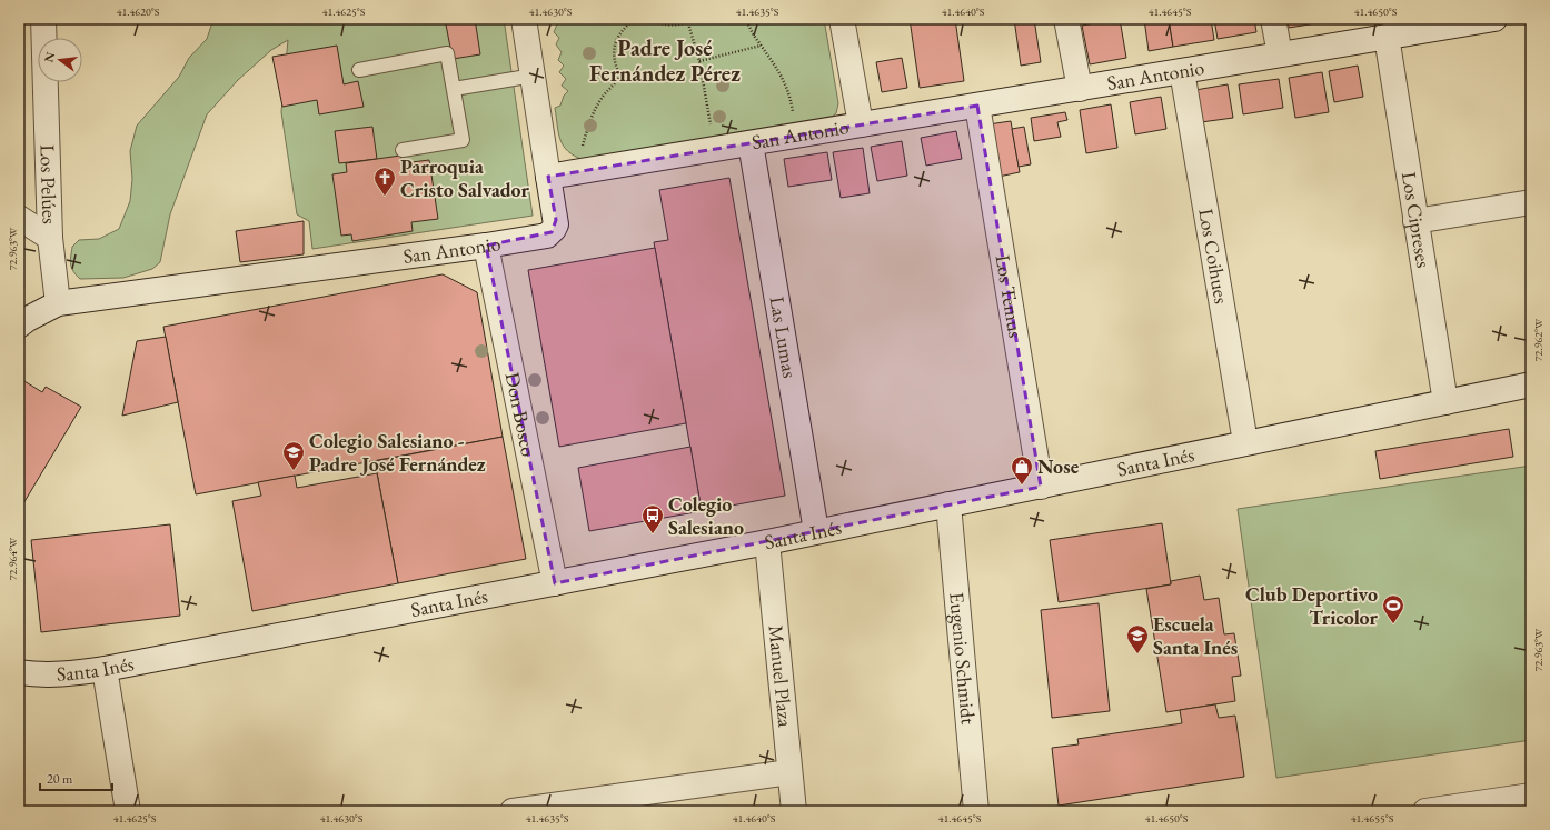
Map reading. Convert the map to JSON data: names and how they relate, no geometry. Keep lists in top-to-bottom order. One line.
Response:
{"streets":{"main road":["San Antonio","Los Pelúes","Los Cipreses","Los Coihues","Los Temus","Las Lumas","Don Bosco","Santa Inés","Eugenio Schmidt","Manuel Plaza"]},"crossings":[["San Antonio","Los Pelúes"],["San Antonio","Los Cipreses"],["San Antonio","Los Coihues"],["San Antonio","Los Temus"],["San Antonio","Las Lumas"],["San Antonio","Don Bosco"],["Los Cipreses","Santa Inés"],["Los Coihues","Santa Inés"],["Los Temus","Santa Inés"],["Las Lumas","Santa Inés"],["Don Bosco","Santa Inés"],["Santa Inés","Eugenio Schmidt"],["Santa Inés","Manuel Plaza"]],"districts":["Padre José Fernández Pérez"],"places":{"church":["Parroquia Cristo Salvador"],"school or university":["Colegio Salesiano - Padre José Fernández","Escuela Santa Inés"],"shop":["Nose"],"bus stop":["Colegio Salesiano"],"sports":["Club Deportivo Tricolor"]},"scale_bar":"20 m","north":"left","coordinates":["41.4620°S","41.4625°S","41.4630°S","41.4635°S","41.4640°S","41.4645°S","41.4650°S","72.963°W","72.962°W","72.964°W","41.4655°S"]}
